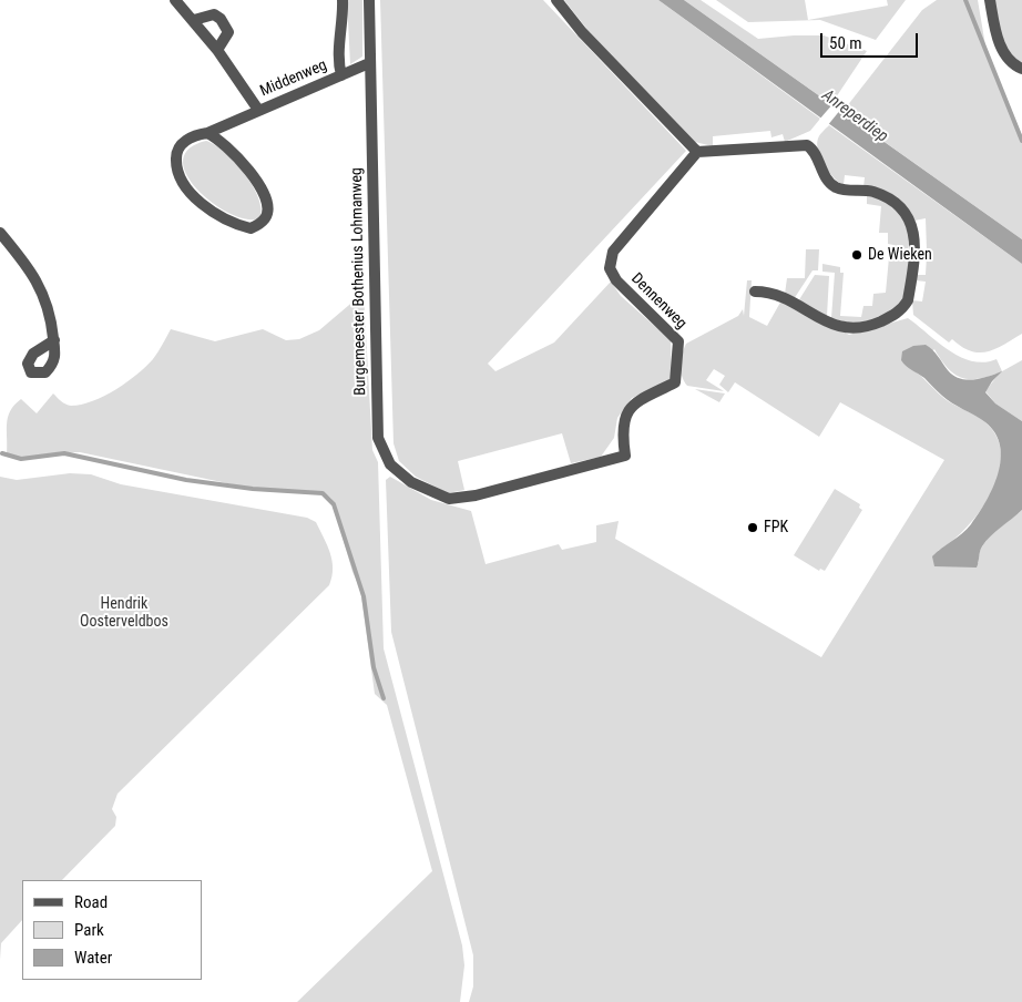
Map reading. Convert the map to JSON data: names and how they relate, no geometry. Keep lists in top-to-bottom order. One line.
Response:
{"streets":{"street":["Middenweg","Burgemeester Bothenius Lohmanweg","Dennenweg"]},"crossings":[["Middenweg","Burgemeester Bothenius Lohmanweg"],["Burgemeester Bothenius Lohmanweg","Dennenweg"]],"water":["Anreperdiep"],"parks":["Hendrik Oosterveldbos"],"places":["De Wieken","FPK"],"legend":["Road","Park","Water"],"scale_bar":"50 m"}
